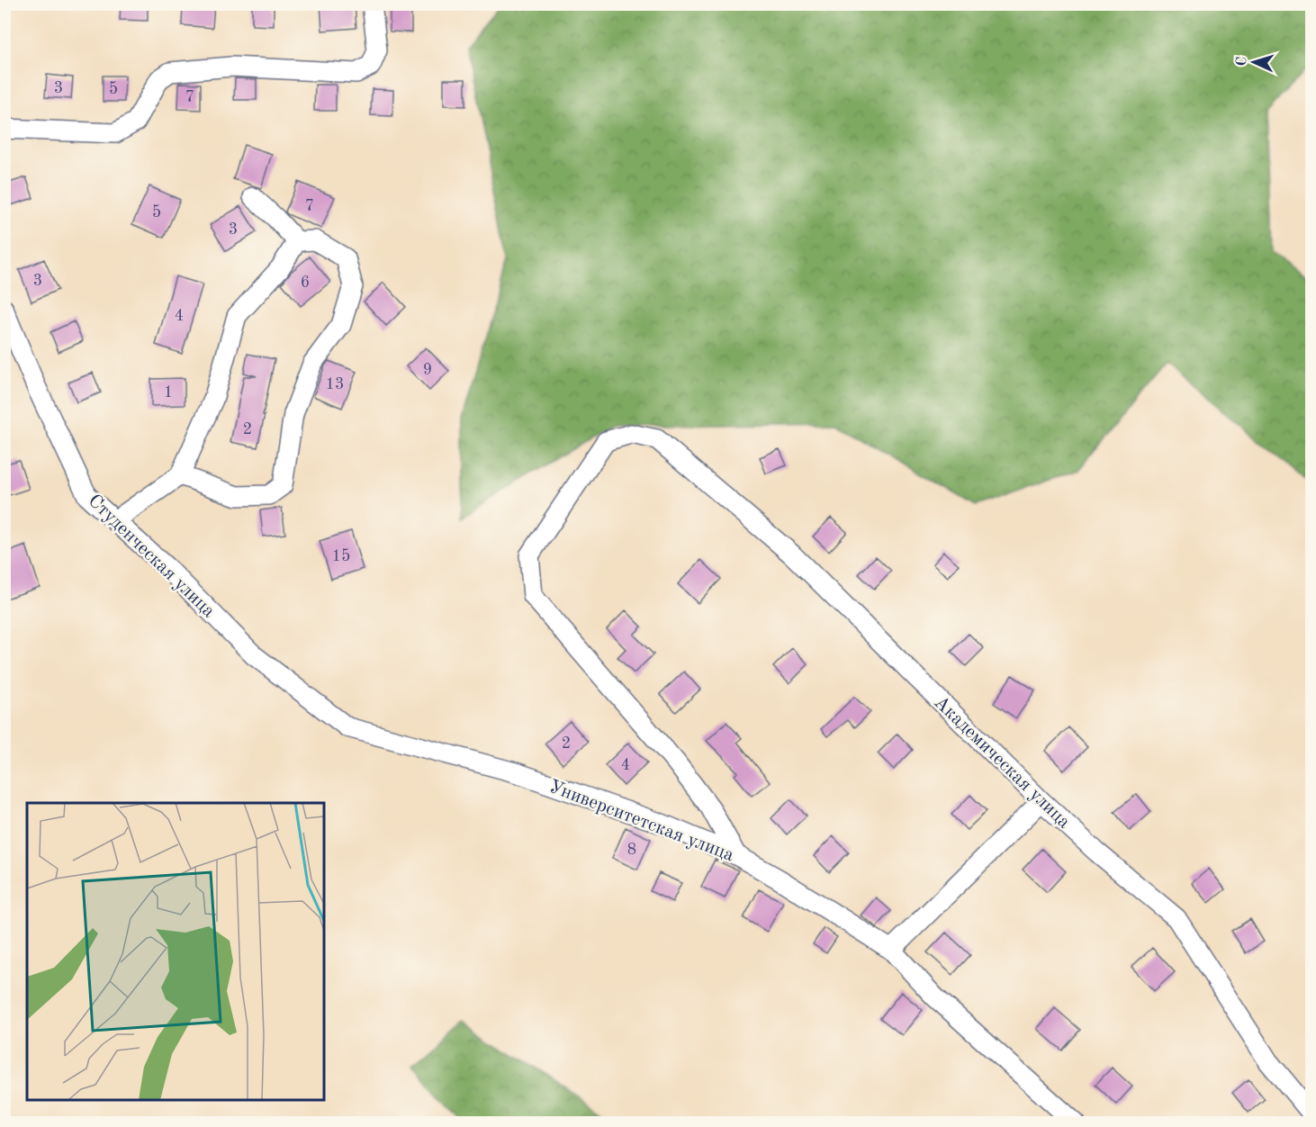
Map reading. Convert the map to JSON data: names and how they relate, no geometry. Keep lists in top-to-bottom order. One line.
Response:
{"streets":{"street":["Студенческая улица","Академическая улица","Университетская улица"]},"crossings":[["Студенческая улица","Университетская улица"],["Академическая улица","Университетская улица"]],"house_numbers":["3","5","7","7","5","3","3","6","4","9","13","1","2","15","2","4","8"],"north":"left"}
